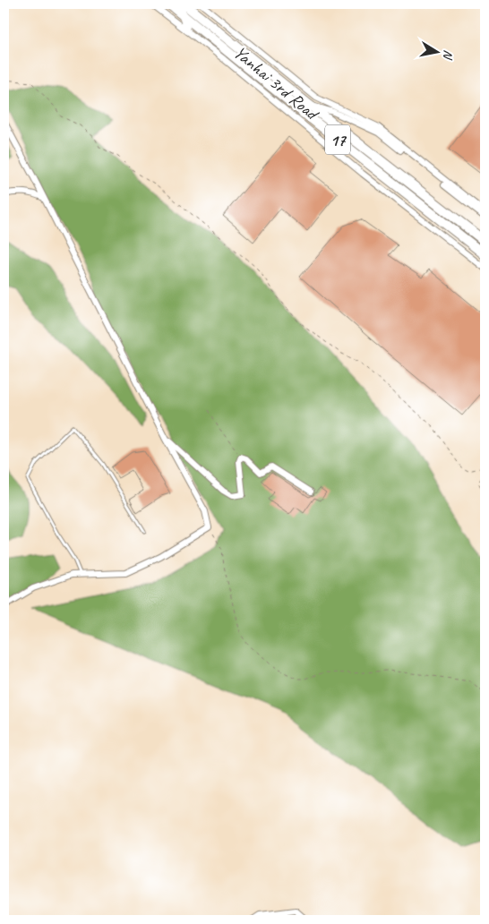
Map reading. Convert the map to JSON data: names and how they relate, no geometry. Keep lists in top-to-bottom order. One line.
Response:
{"streets":{"main road":["Yanhai 3rd Road","17"]},"north":"right"}
